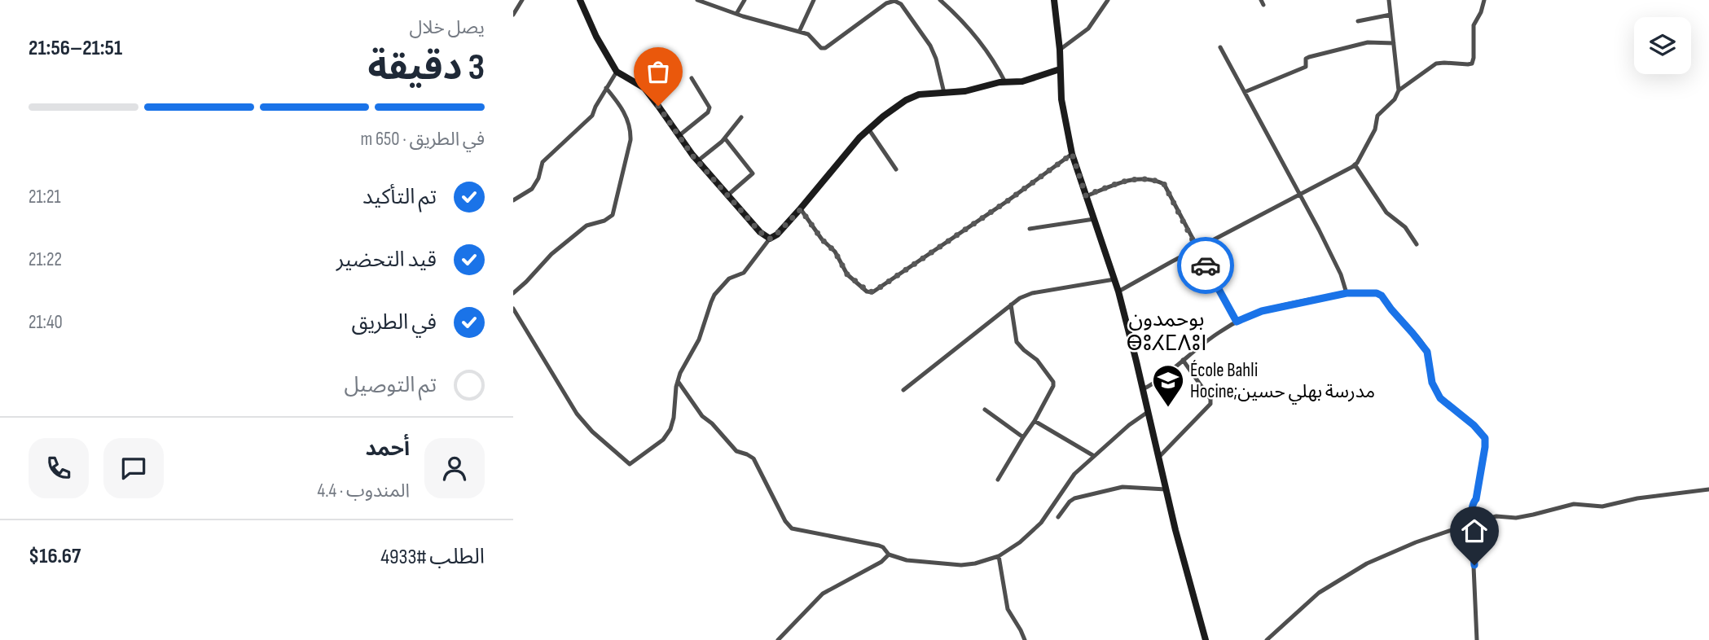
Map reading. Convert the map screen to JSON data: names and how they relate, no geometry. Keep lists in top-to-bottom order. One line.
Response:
{"districts":["بوحمدون ⴱⵓⵃⵎⴷⵓⵏ"],"places":{"school or university":["École Bahli Hocine;مدرسة بهلي حسين"]},"page":{"heading":["3 دقيقة","يصل خلال","21:51–21:56"],"panel":["أحمد","المندوب · 4.4","الطلب #4933","$16.67"],"bar":"في الطريق · 650 m","list":[["تم التأكيد","21:21"],["قيد التحضير","21:22"],["في الطريق","21:40"],"تم التوصيل"]}}
